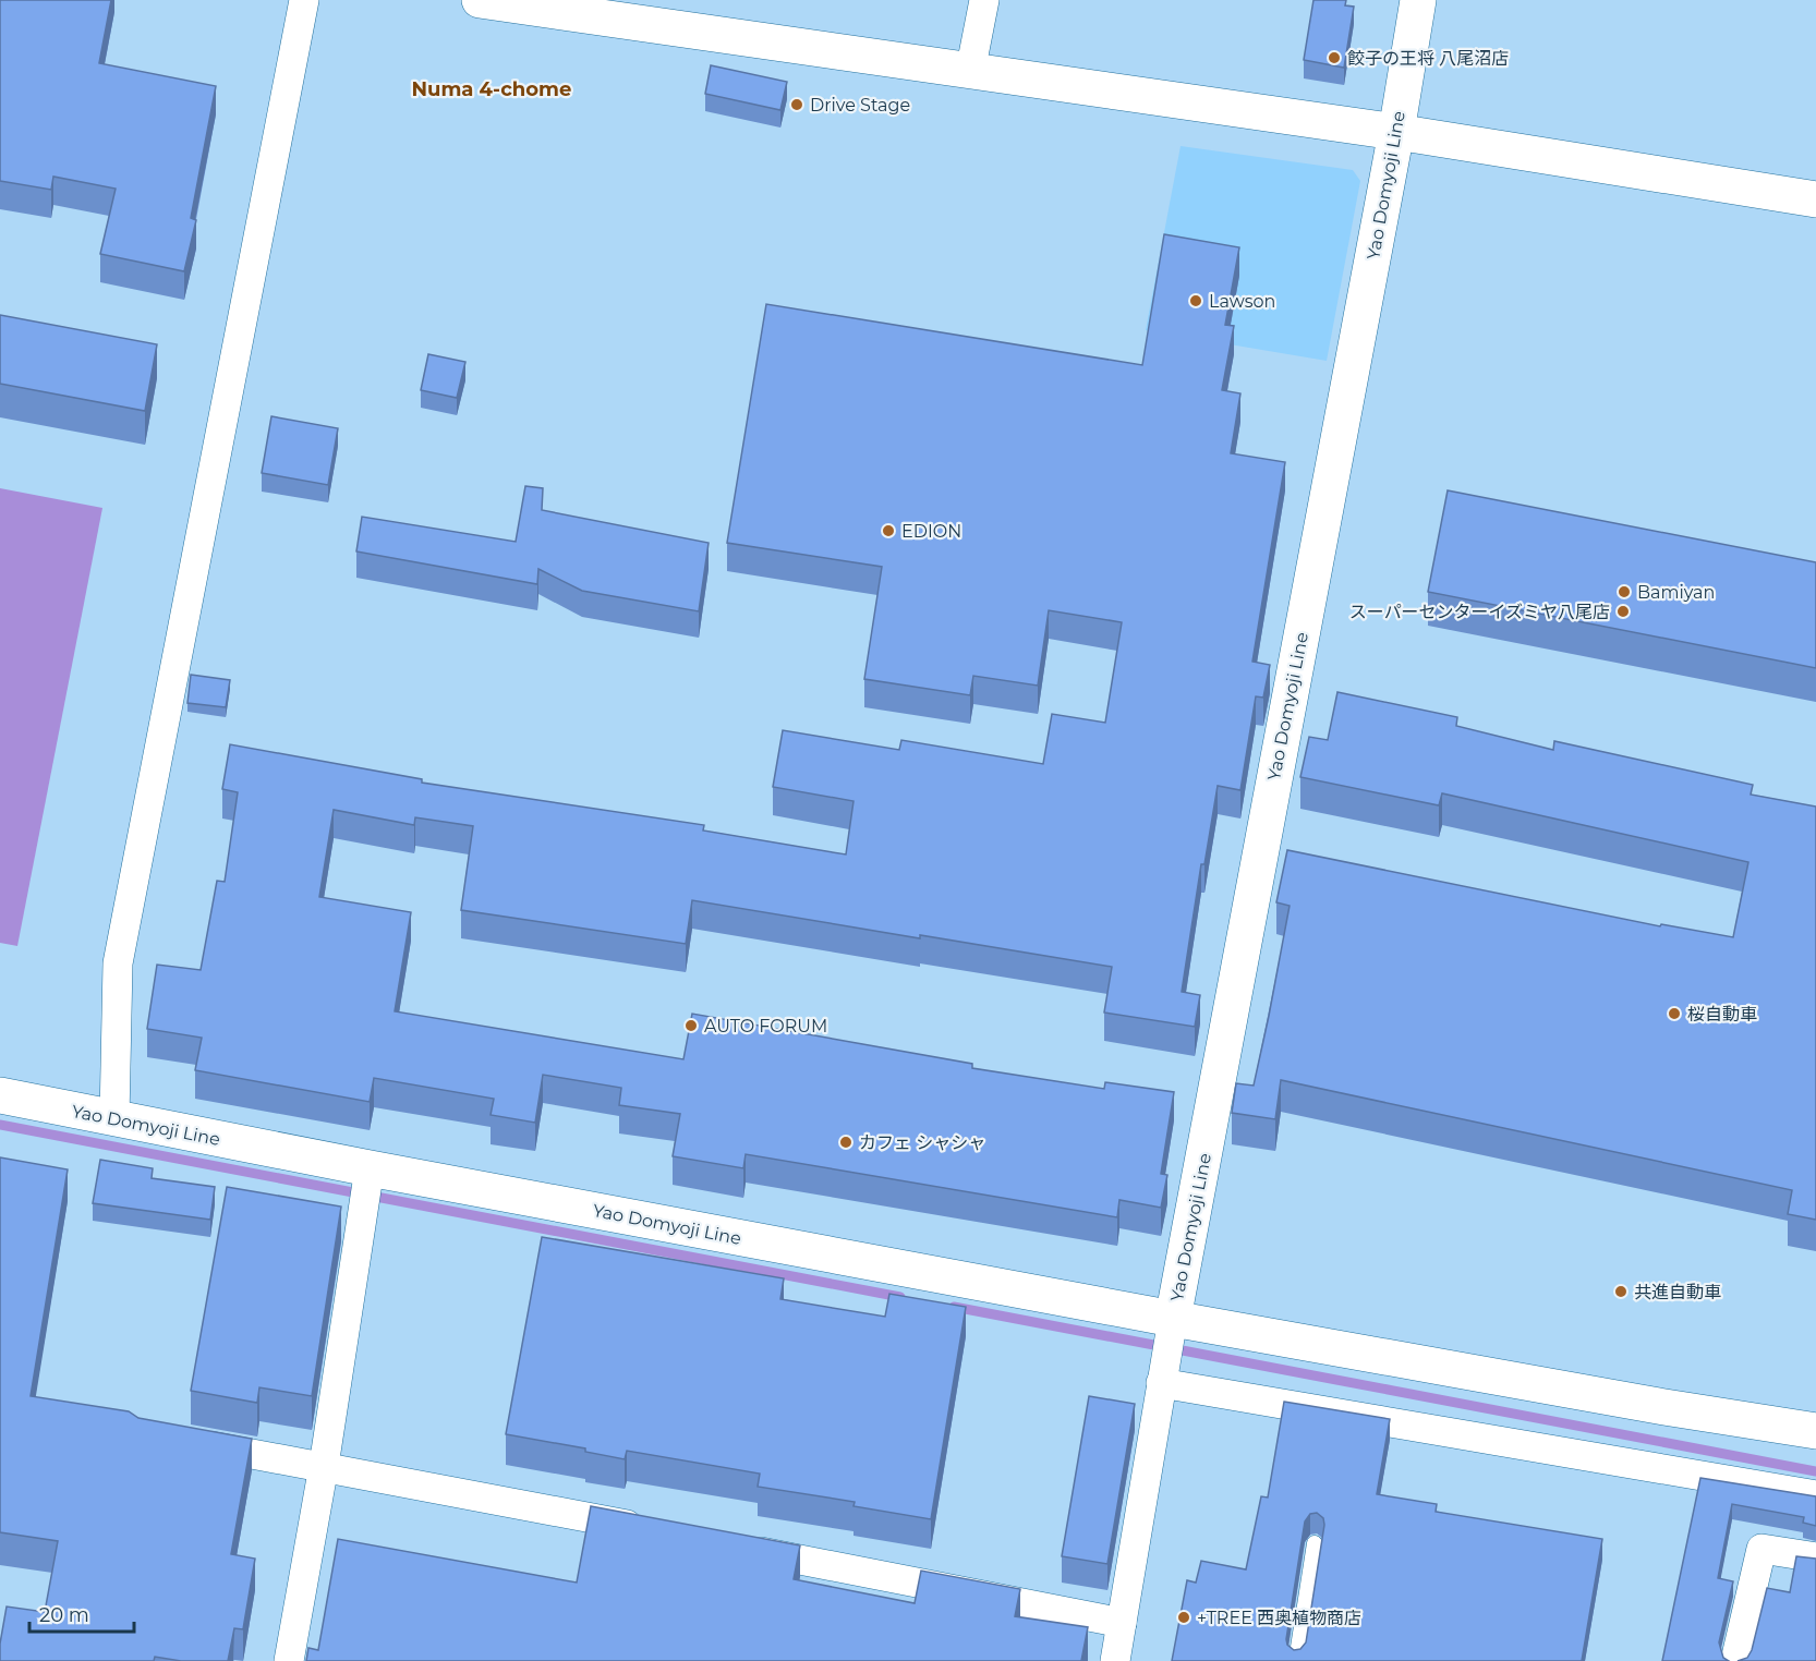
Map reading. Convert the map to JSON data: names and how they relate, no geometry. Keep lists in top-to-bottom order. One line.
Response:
{"streets":{"main road":["Yao Domyoji Line"]},"districts":["Numa 4-chome"],"places":["餃子の王将 八尾沼店","Drive Stage","Lawson","EDION","Bamiyan","スーパーセンターイズミヤ八尾店","桜自動車","AUTO FORUM","カフェ シャシャ","共進自動車","+TREE 西奥植物商店"],"scale_bar":"20 m"}
